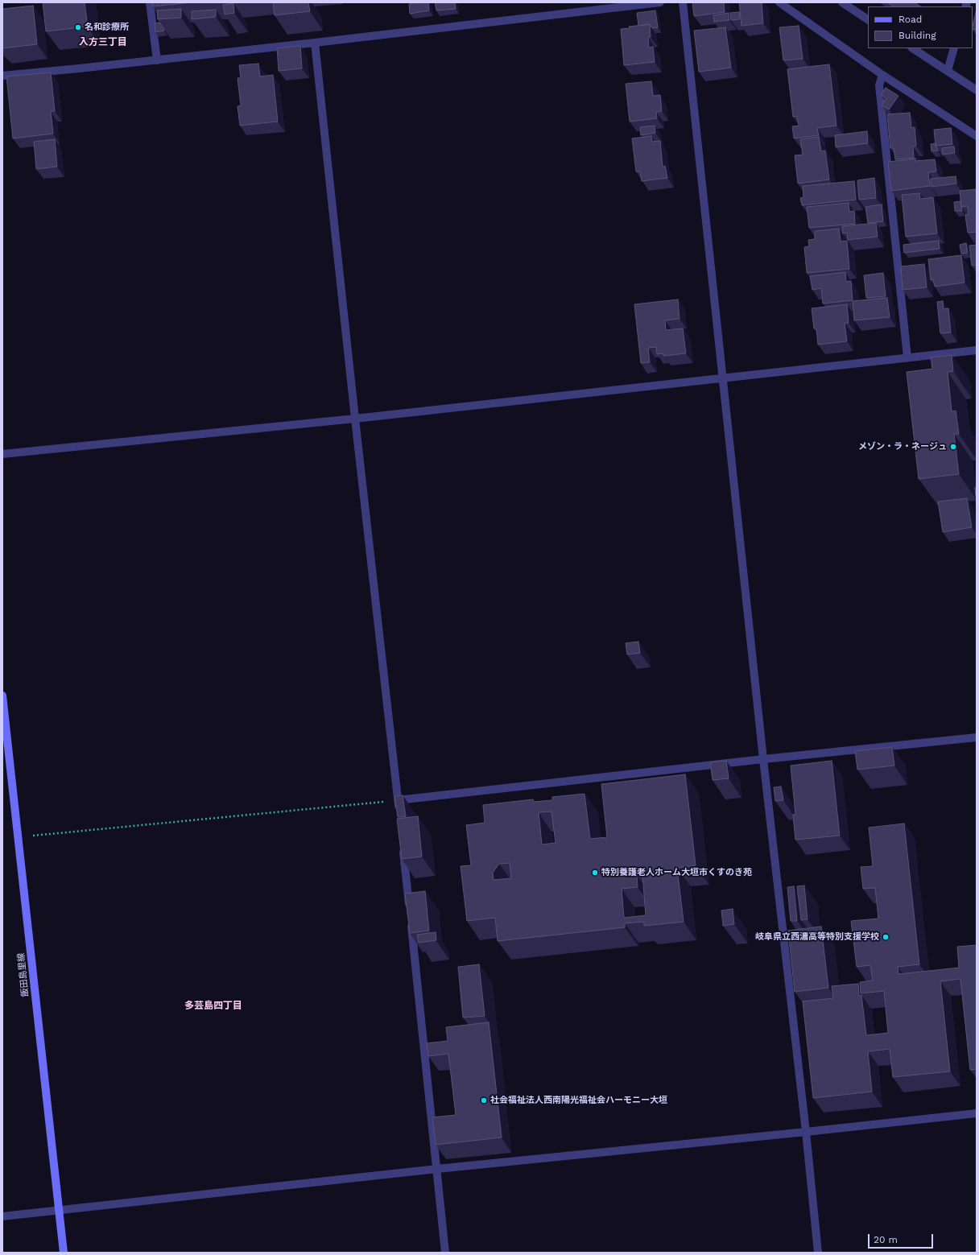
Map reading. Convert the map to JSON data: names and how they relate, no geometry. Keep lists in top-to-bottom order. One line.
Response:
{"streets":{"main road":["飯田島里線"]},"districts":["入方三丁目","多芸島四丁目"],"places":["名和診療所","メゾン・ラ・ネージュ","特別養護老人ホーム大垣市くすのき苑","岐阜県立西濃高等特別支援学校","社会福祉法人西南陽光福祉会ハーモニー大垣"],"legend":["Road","Building"],"scale_bar":"20 m"}
